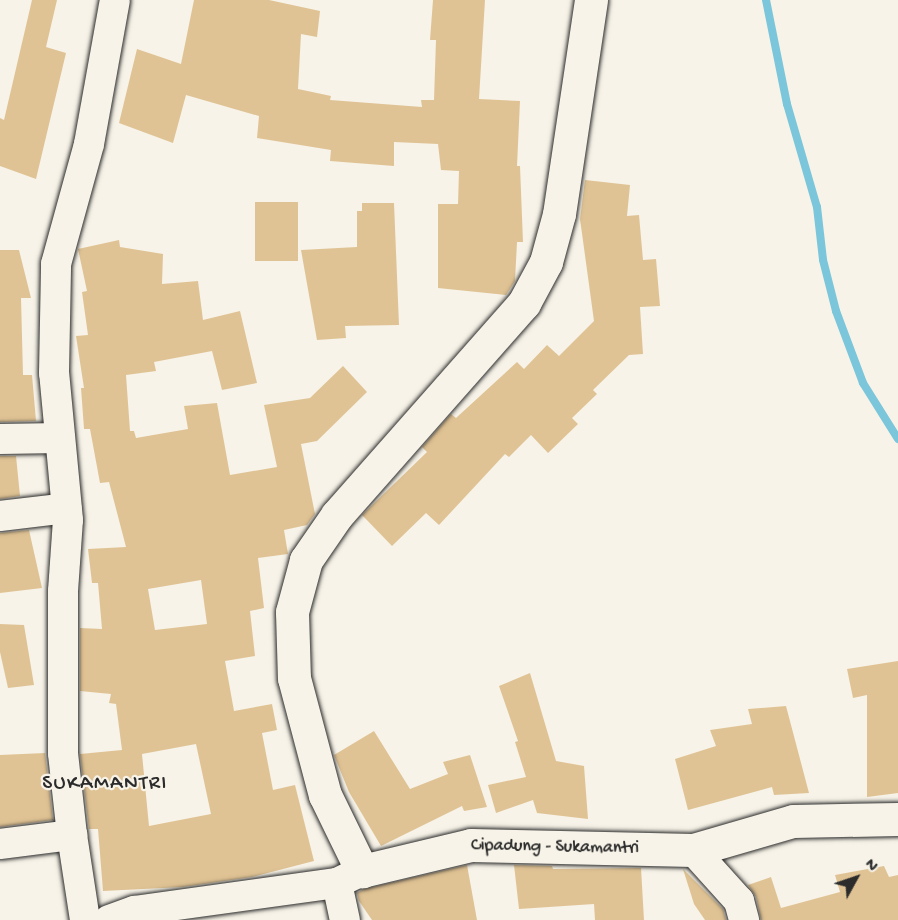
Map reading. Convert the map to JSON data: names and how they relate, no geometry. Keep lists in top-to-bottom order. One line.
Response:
{"streets":{"street":["Cipadung - Sukamantri"]},"districts":["SUKAMANTRI"],"north":"top right"}
